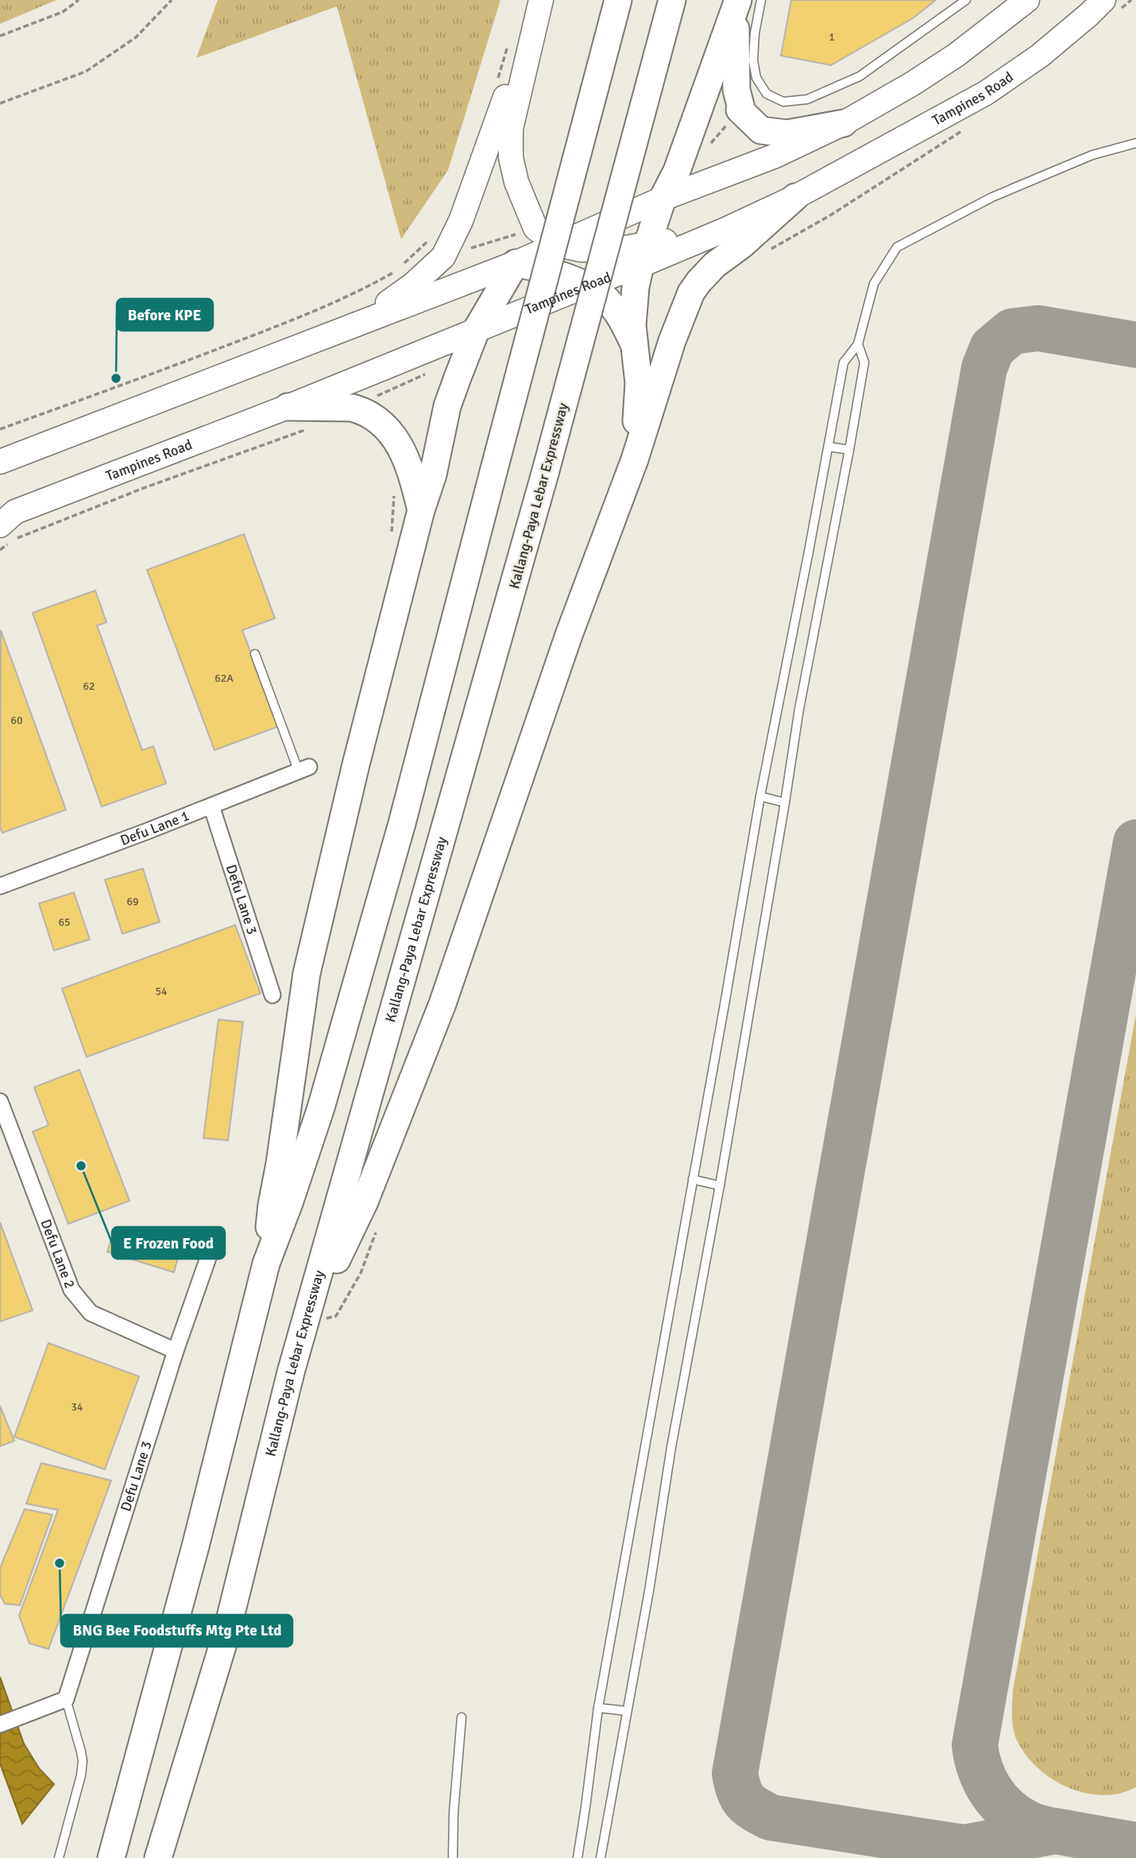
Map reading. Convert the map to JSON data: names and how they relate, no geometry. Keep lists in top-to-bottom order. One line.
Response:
{"streets":{"highway":["Kallang-Paya Lebar Expressway"],"main road":["Tampines Road"],"street":["Defu Lane 1","Defu Lane 3","Defu Lane 2"]},"crossings":[["Defu Lane 1","Defu Lane 3"],["Defu Lane 3","Defu Lane 2"]],"places":["Before KPE","E Frozen Food","BNG Bee Foodstuffs Mtg Pte Ltd"],"house_numbers":["1","62A","62","60","69","65","54","34"]}
